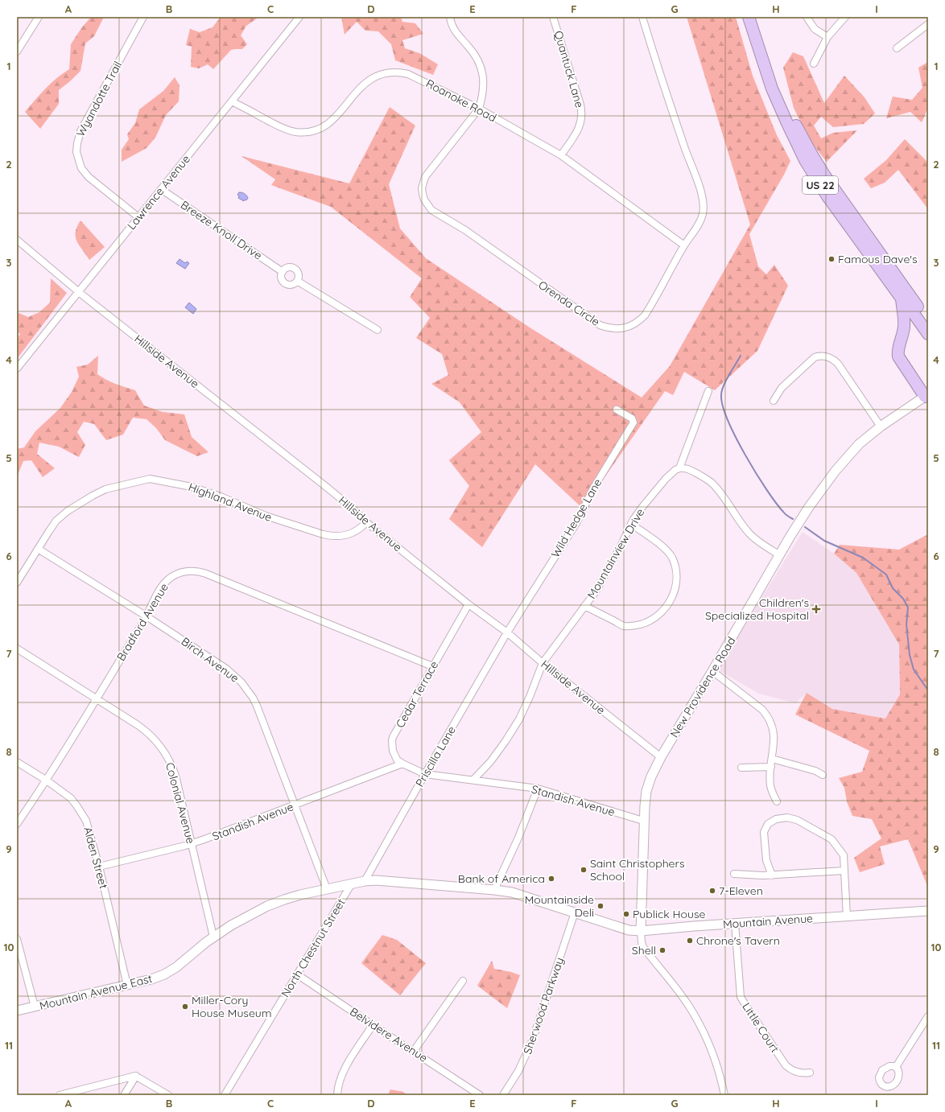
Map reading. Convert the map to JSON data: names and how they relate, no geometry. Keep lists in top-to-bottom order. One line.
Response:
{"streets":{"highway":["US 22"],"street":["Quantuck Lane","Wyandotte Trail","Roanoke Road","Lawrence Avenue","Breeze Knoll Drive","Orenda Circle","Hillside Avenue","Highland Avenue","Wild Hedge Lane","Mountainview Drive","Bradford Avenue","Birch Avenue","New Providence Road","Cedar Terrace","Priscilla Lane","Standish Avenue","Colonial Avenue","Alden Street","Mountain Avenue","North Chestnut Street","Mountain Avenue East","Sherwood Parkway","Little Court","Belvidere Avenue"]},"crossings":[["Quantuck Lane","Roanoke Road"],["Wyandotte Trail","Lawrence Avenue"],["Roanoke Road","Lawrence Avenue"],["Roanoke Road","Orenda Circle"],["Lawrence Avenue","Breeze Knoll Drive"],["Lawrence Avenue","Hillside Avenue"],["Hillside Avenue","Highland Avenue"],["Hillside Avenue","Wild Hedge Lane"],["Hillside Avenue","Mountainview Drive"],["Hillside Avenue","New Providence Road"],["Hillside Avenue","Cedar Terrace"],["Hillside Avenue","Priscilla Lane"],["Highland Avenue","Birch Avenue"],["Wild Hedge Lane","Priscilla Lane"],["Mountainview Drive","Standish Avenue"],["Bradford Avenue","Birch Avenue"],["Bradford Avenue","Cedar Terrace"],["Bradford Avenue","Colonial Avenue"],["Bradford Avenue","Alden Street"],["Birch Avenue","Standish Avenue"],["Birch Avenue","Mountain Avenue East"],["New Providence Road","Standish Avenue"],["New Providence Road","Mountain Avenue"],["Cedar Terrace","Priscilla Lane"],["Cedar Terrace","Standish Avenue"],["Priscilla Lane","Standish Avenue"],["Priscilla Lane","Mountain Avenue East"],["Standish Avenue","Colonial Avenue"],["Standish Avenue","Alden Street"],["Colonial Avenue","Mountain Avenue East"],["Alden Street","Mountain Avenue East"],["Mountain Avenue","Mountain Avenue East"],["Mountain Avenue","Sherwood Parkway"],["Mountain Avenue","Little Court"],["North Chestnut Street","Mountain Avenue East"],["North Chestnut Street","Belvidere Avenue"]],"places":{"other":["Famous Dave's","Saint Christophers School","Bank of America","7-Eleven","Mountainside Deli","Publick House","Chrone's Tavern","Shell","Miller-Cory House Museum"],"health":["Children's Specialized Hospital"]},"grid":{"columns":["A","B","C","D","E","F","G","H","I"],"rows":["1","2","3","4","5","6","7","8","9","10","11"]}}
